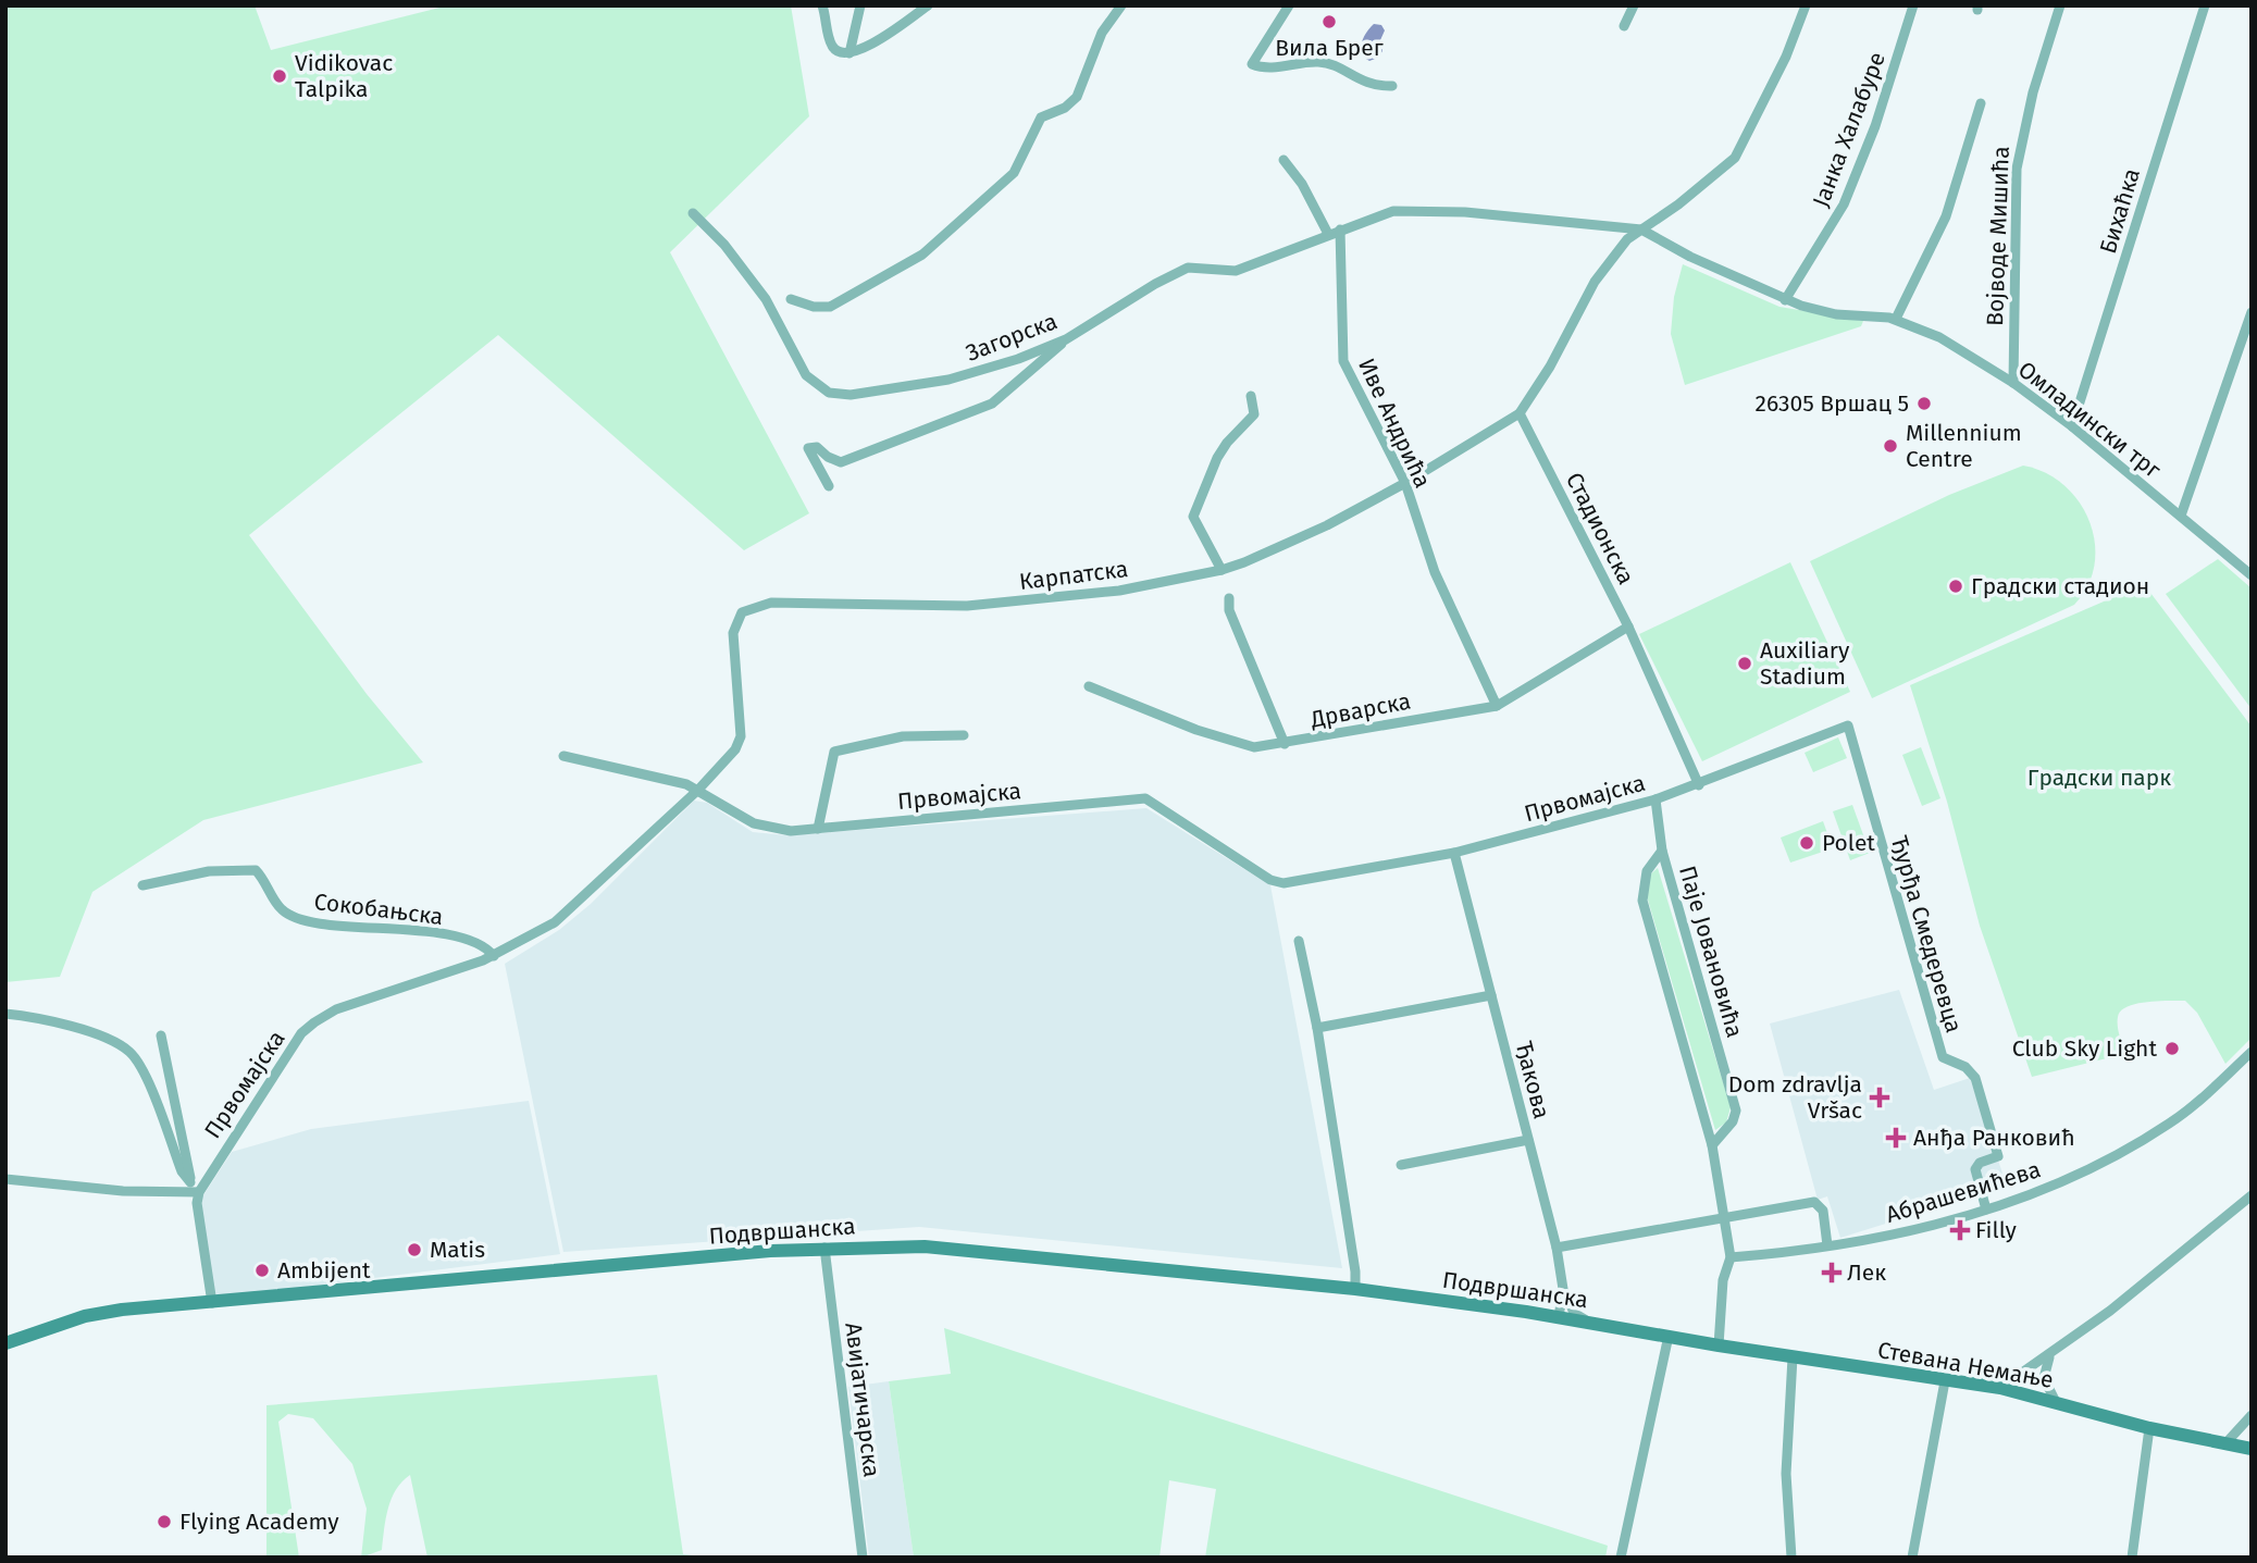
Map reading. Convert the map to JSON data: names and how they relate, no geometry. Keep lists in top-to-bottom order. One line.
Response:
{"streets":{"street":["Јанка Халабуре","Бихаћка","Војводе Мишића","Загорска","Омладински трг","Иве Андрића","Стадионска","Карпатска","Дрварска","Првомајска","Сокобањска","Ђурђа Смедеревца","Паје Јовановића","Ђакова","Абрашевићева","Подвршанска","Стевана Немање","Авијатичарска"]},"crossings":[["Јанка Халабуре","Омладински трг"],["Бихаћка","Омладински трг"],["Војводе Мишића","Омладински трг"],["Загорска","Омладински трг"],["Загорска","Иве Андрића"],["Иве Андрића","Карпатска"],["Иве Андрића","Дрварска"],["Стадионска","Дрварска"],["Стадионска","Првомајска"],["Карпатска","Првомајска"],["Првомајска","Сокобањска"],["Првомајска","Ђурђа Смедеревца"],["Првомајска","Паје Јовановића"],["Првомајска","Ђакова"],["Ђурђа Смедеревца","Абрашевићева"],["Паје Јовановића","Абрашевићева"],["Паје Јовановића","Стевана Немање"],["Ђакова","Подвршанска"],["Подвршанска","Стевана Немање"],["Подвршанска","Авијатичарска"]],"parks":["Градски парк"],"places":{"other":["Вила Брег","Vidikovac Talpika","26305 Вршац 5","Millennium Centre","Градски стадион","Auxiliary Stadium","Polet","Club Sky Light","Matis","Ambijent","Flying Academy"],"health":["Dom zdravlja Vršac","Анђа Ранковић","Filly","Лек"]}}
